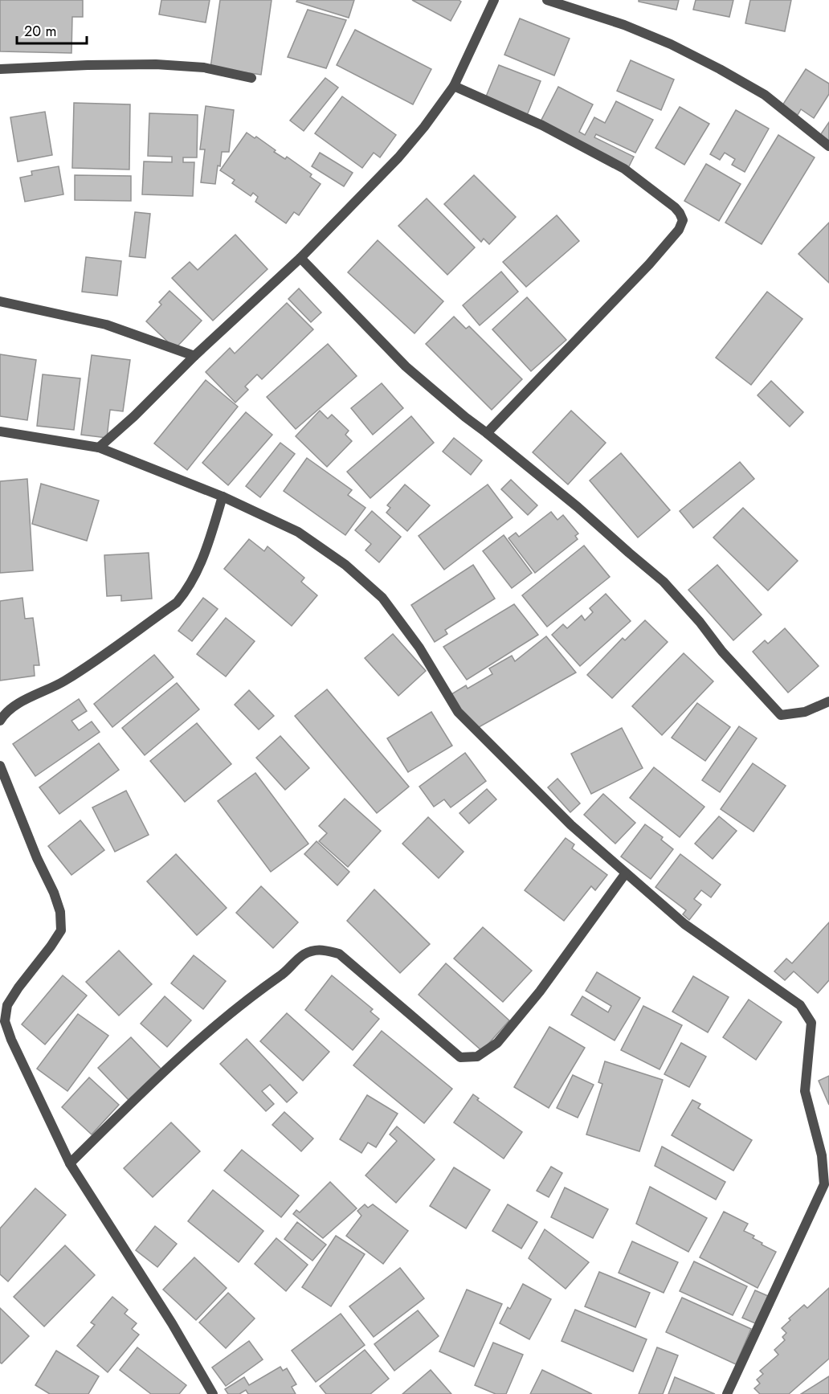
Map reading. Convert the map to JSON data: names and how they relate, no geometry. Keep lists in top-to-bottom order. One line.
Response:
{"scale_bar":"20 m"}
